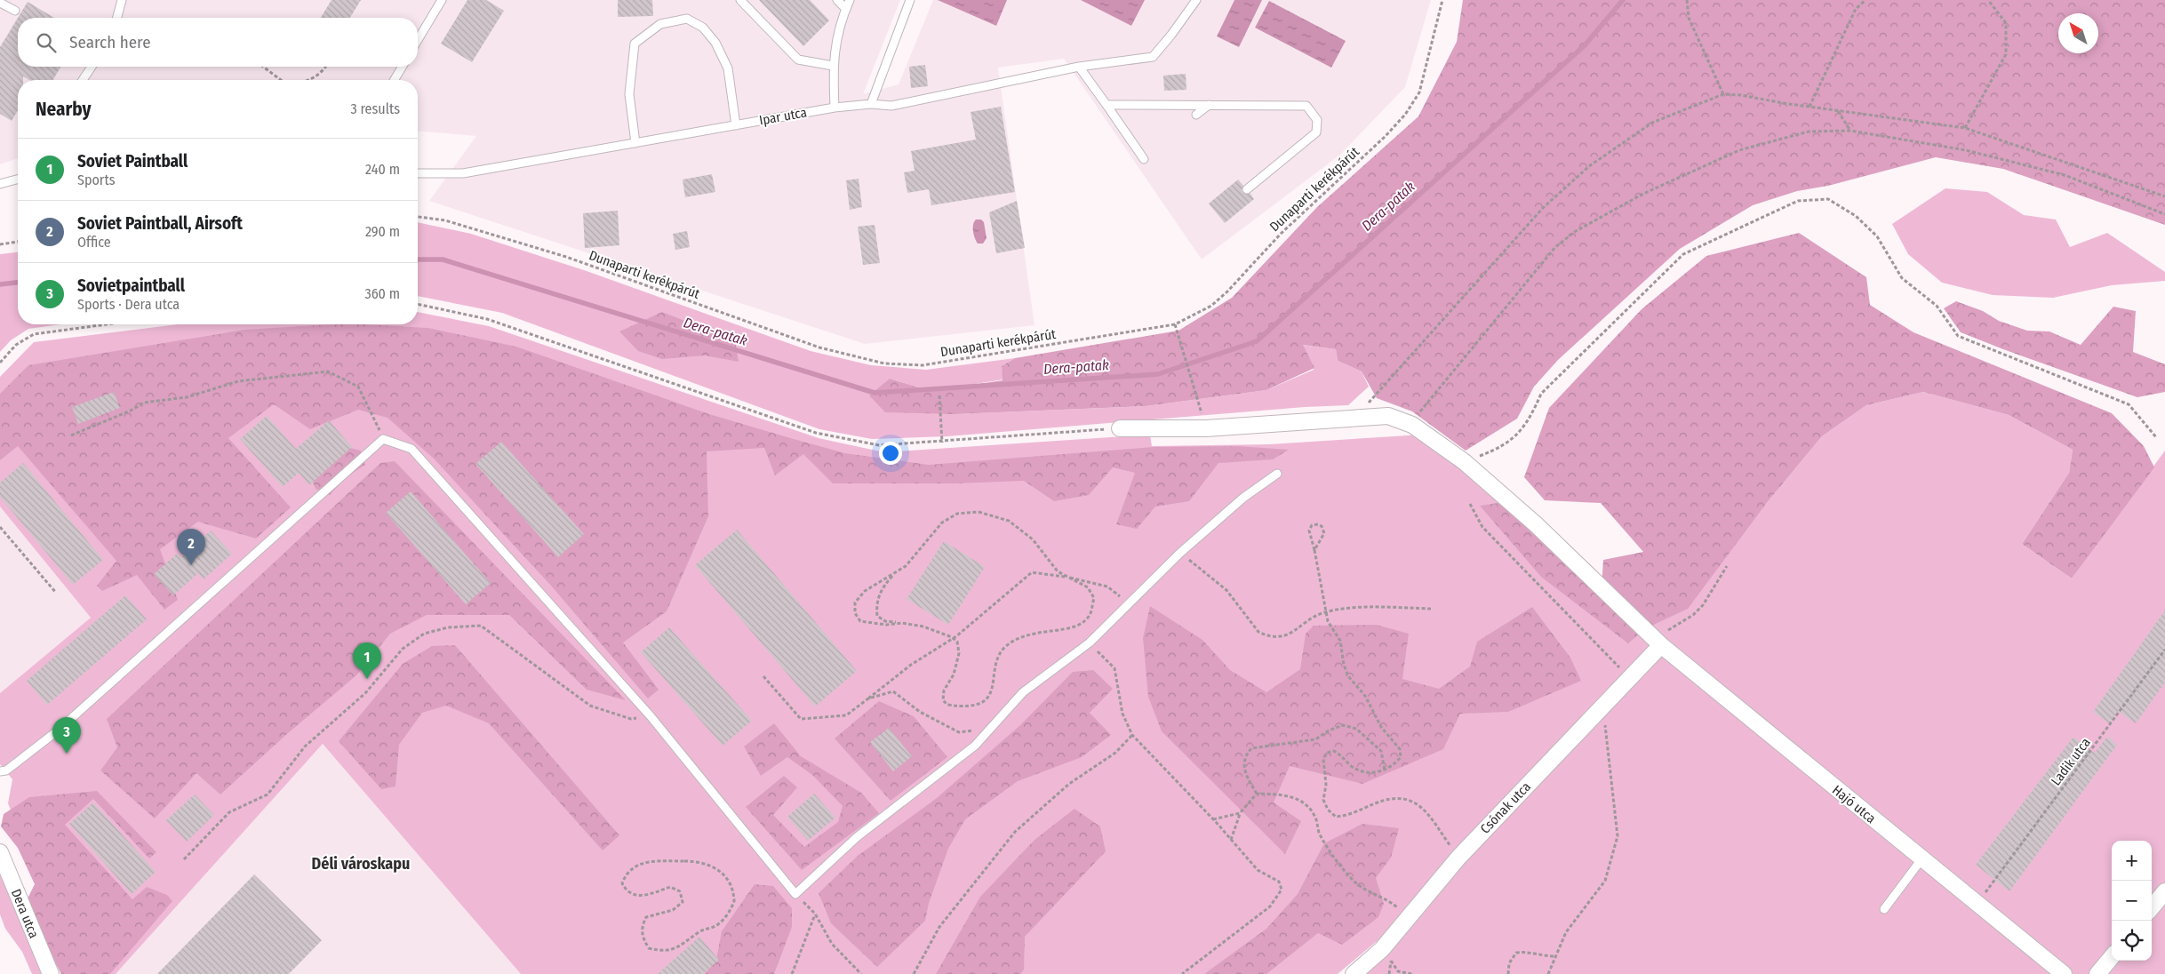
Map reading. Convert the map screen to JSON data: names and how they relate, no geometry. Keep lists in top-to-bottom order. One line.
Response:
{"streets":{"street":["Hajó utca","Csónak utca","Dera utca"],"lane":["Ipar utca"],"path":["Dunaparti kerékpárút","Ladik utca"]},"crossings":[["Hajó utca","Csónak utca"]],"districts":["Déli városkapu"],"water":["Dera-patak"],"north":"top left","page":{"search":"Search here","heading":["Nearby","3 results"],"list":[{"mark":"1","name":"Soviet Paintball","note":"Sports","value":"240 m"},{"mark":"2","name":"Soviet Paintball, Airsoft","note":"Office","value":"290 m"},{"mark":"3","name":"Sovietpaintball","note":"Sports · Dera utca","value":"360 m"}],"pins":["2","1","3"],"map_buttons":["+","−"]}}
